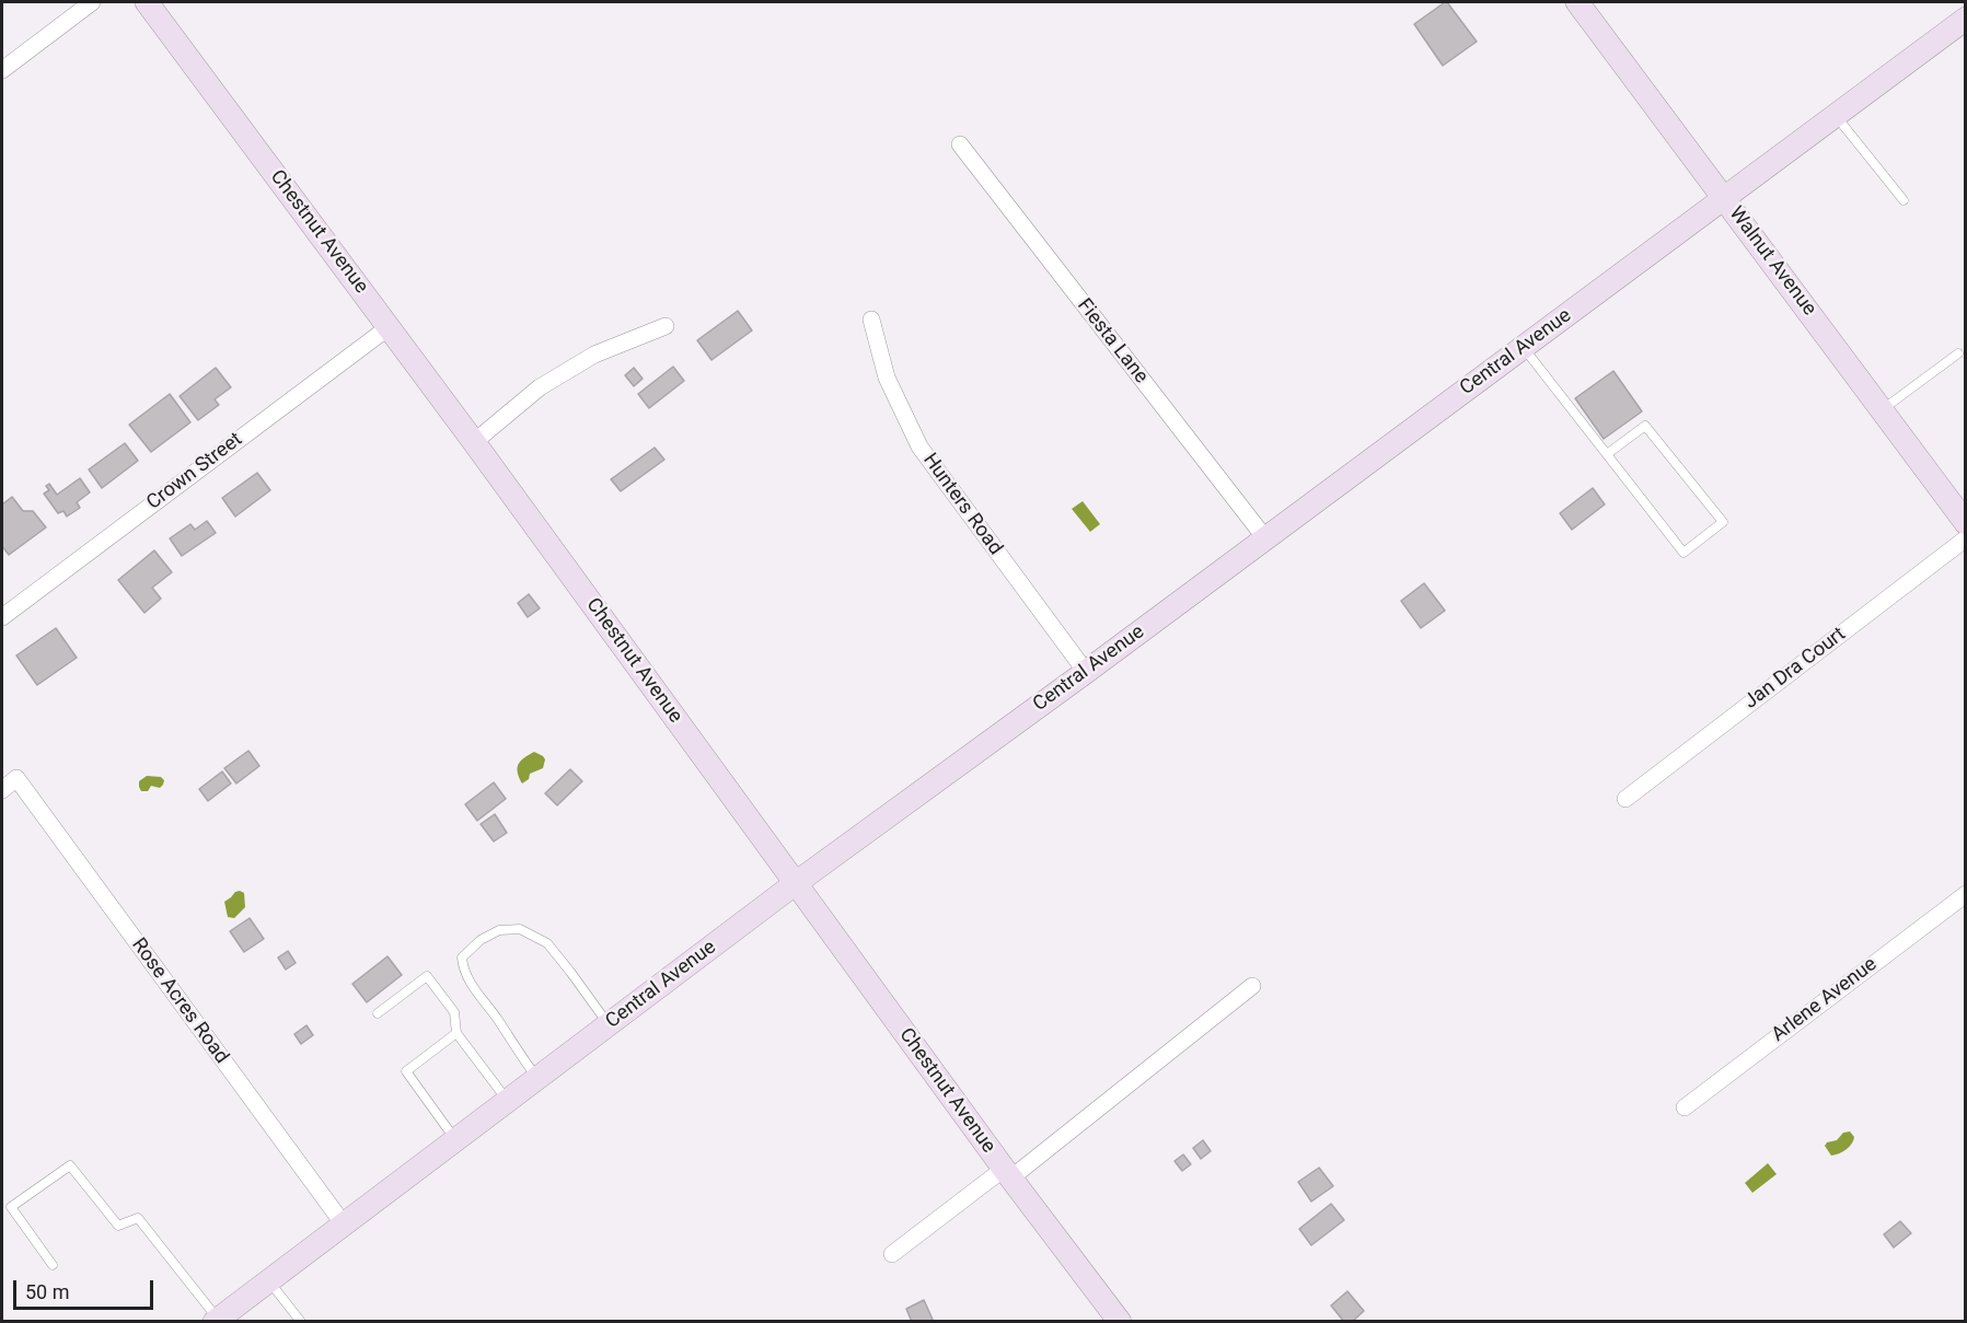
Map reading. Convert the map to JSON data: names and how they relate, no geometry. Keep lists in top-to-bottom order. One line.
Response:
{"streets":{"street":["Chestnut Avenue","Walnut Avenue","Fiesta Lane","Central Avenue","Crown Street","Hunters Road","Jan Dra Court","Arlene Avenue","Rose Acres Road"]},"crossings":[["Chestnut Avenue","Central Avenue"],["Chestnut Avenue","Crown Street"],["Walnut Avenue","Central Avenue"],["Fiesta Lane","Central Avenue"],["Central Avenue","Hunters Road"],["Central Avenue","Rose Acres Road"]],"scale_bar":"50 m"}
